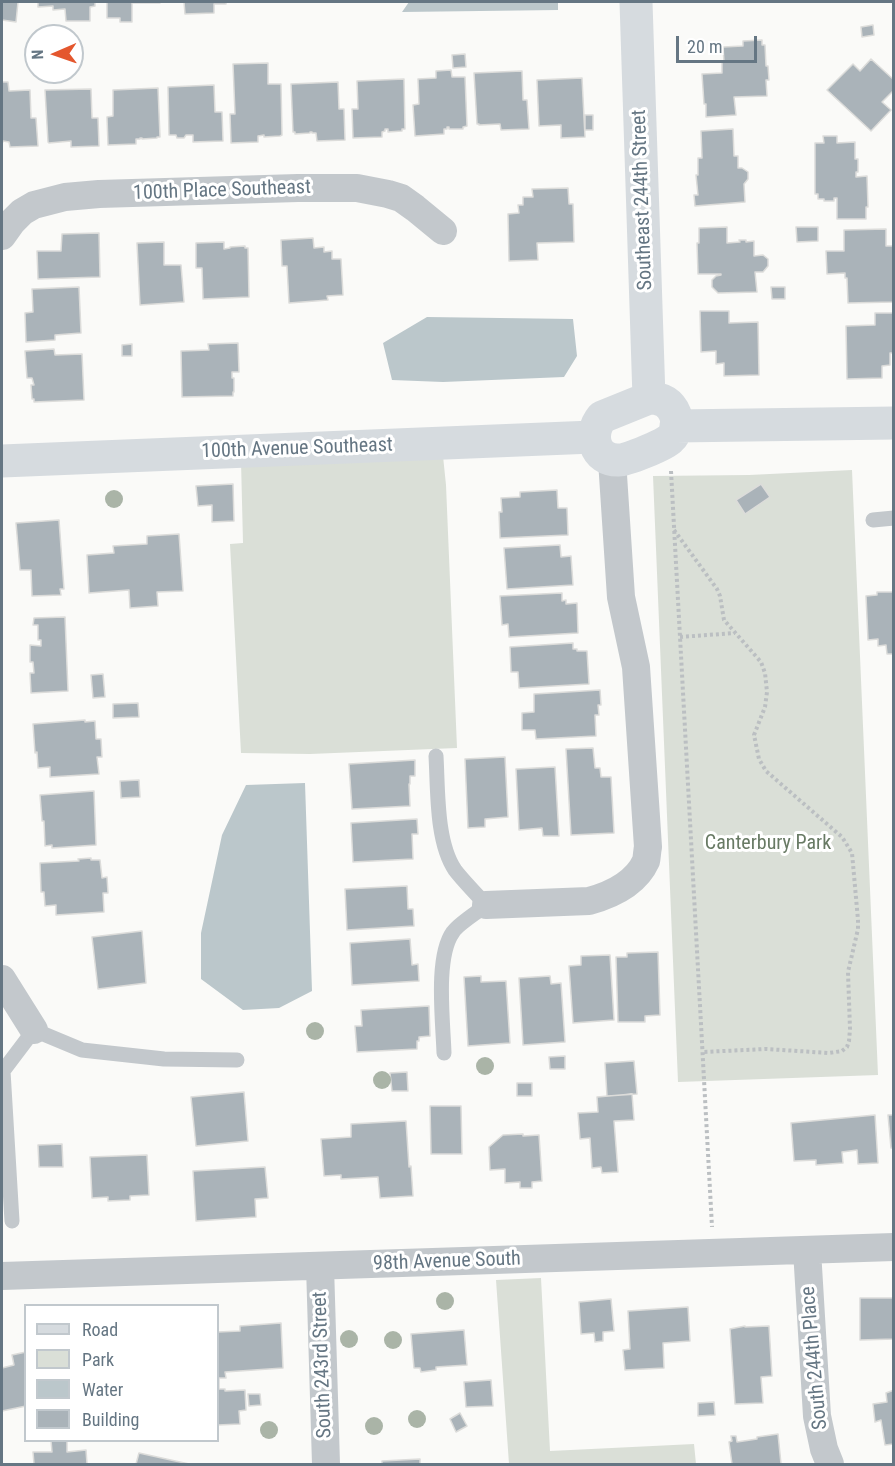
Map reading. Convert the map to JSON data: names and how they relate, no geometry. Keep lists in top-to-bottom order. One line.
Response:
{"streets":{"street":["100th Place Southeast","Southeast 244th Street","100th Avenue Southeast","98th Avenue South","South 244th Place","South 243rd Street"]},"crossings":[["98th Avenue South","South 244th Place"],["98th Avenue South","South 243rd Street"]],"parks":["Canterbury Park"],"legend":["Road","Park","Water","Building"],"scale_bar":"20 m","north":"left"}
